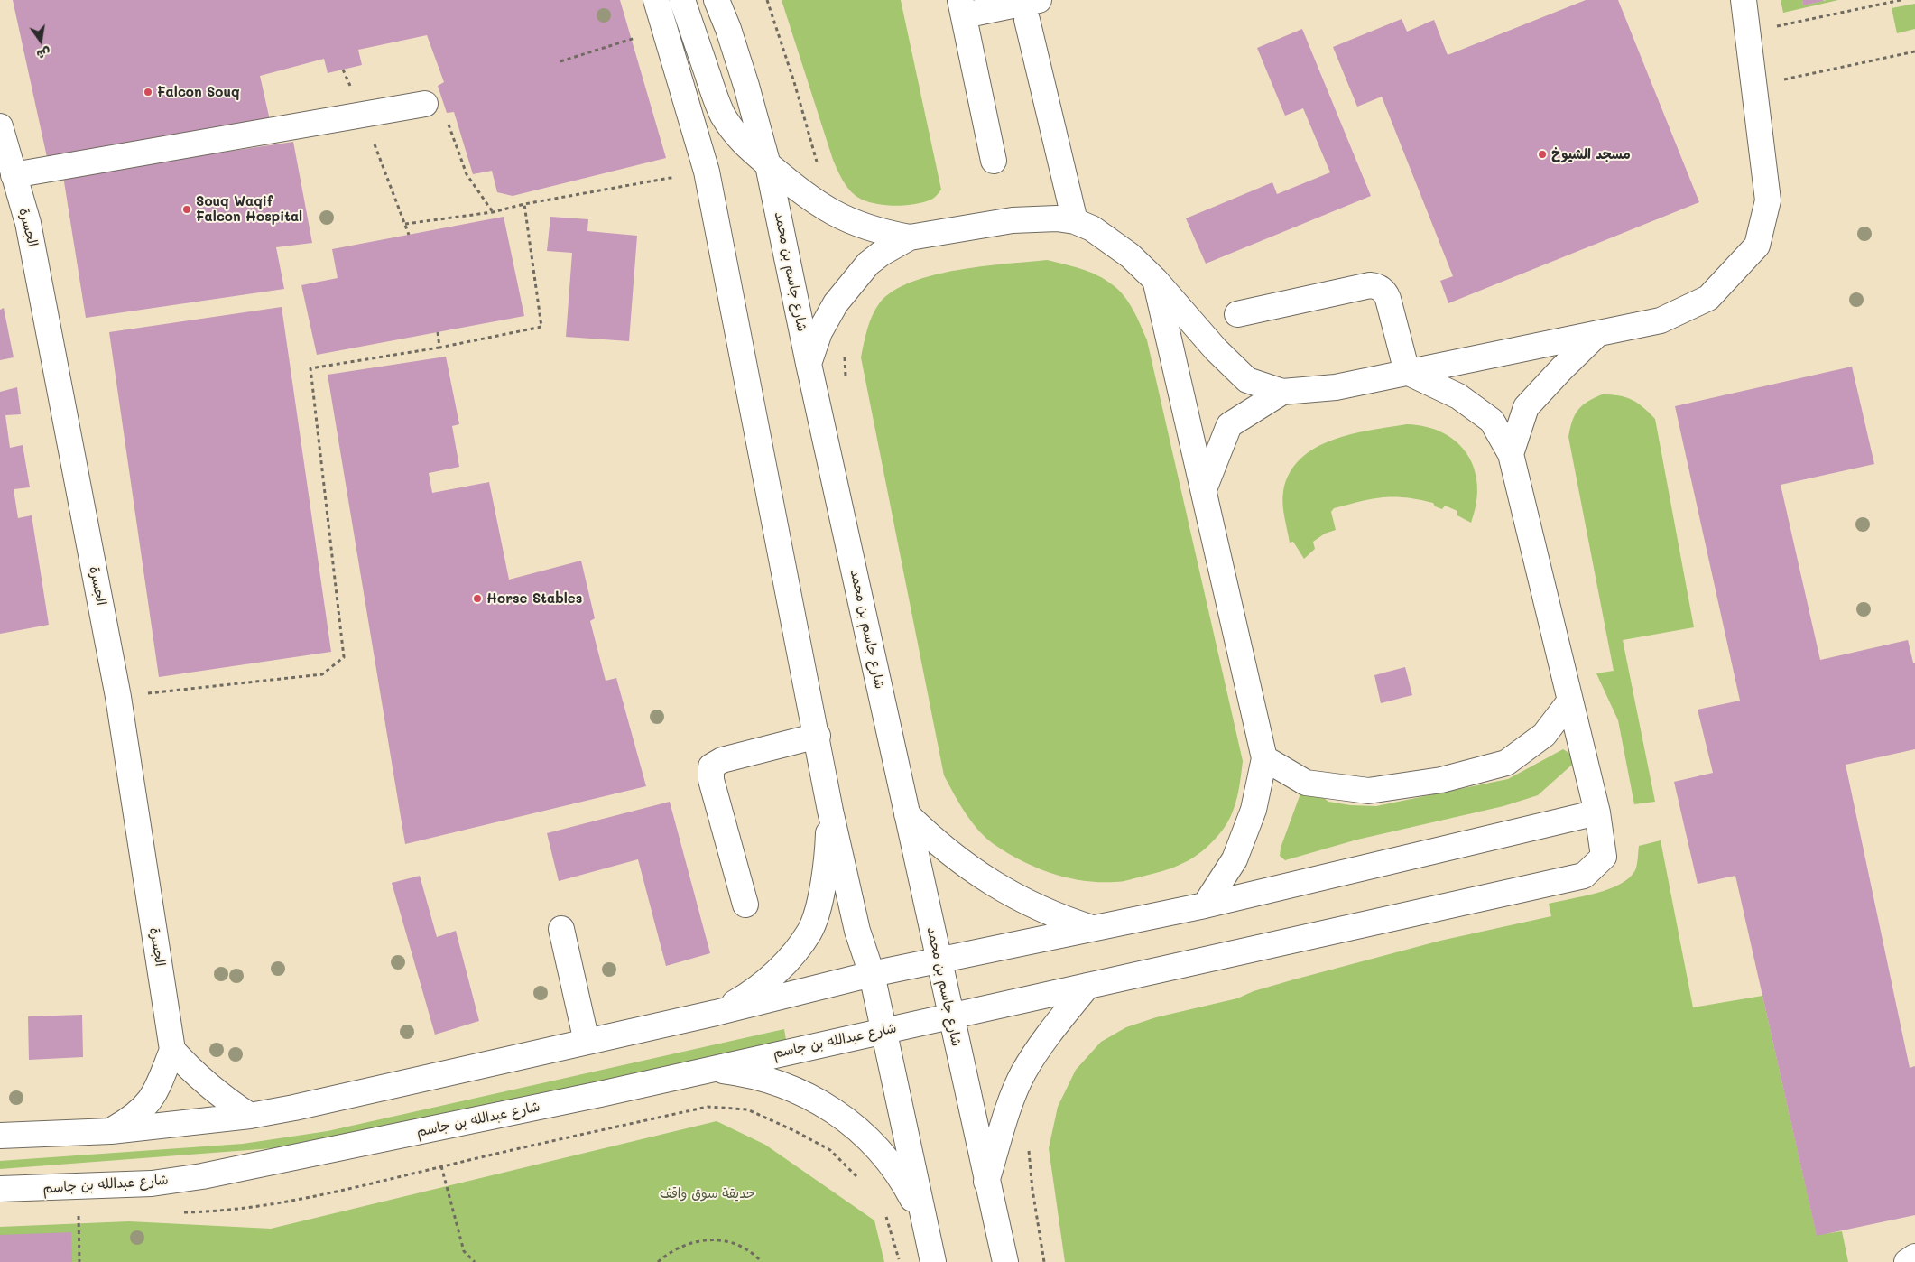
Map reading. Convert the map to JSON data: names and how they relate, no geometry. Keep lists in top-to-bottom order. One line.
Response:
{"streets":{"street":["الجسرة","شارع جاسم بن محمد","شارع عبدالله بن جاسم"]},"crossings":[["شارع جاسم بن محمد","شارع عبدالله بن جاسم"]],"parks":["حديقة سوق واقف"],"places":["Falcon Souq","مسجد الشيوخ","Souq Waqif Falcon Hospital","Horse Stables"],"north":"bottom"}
